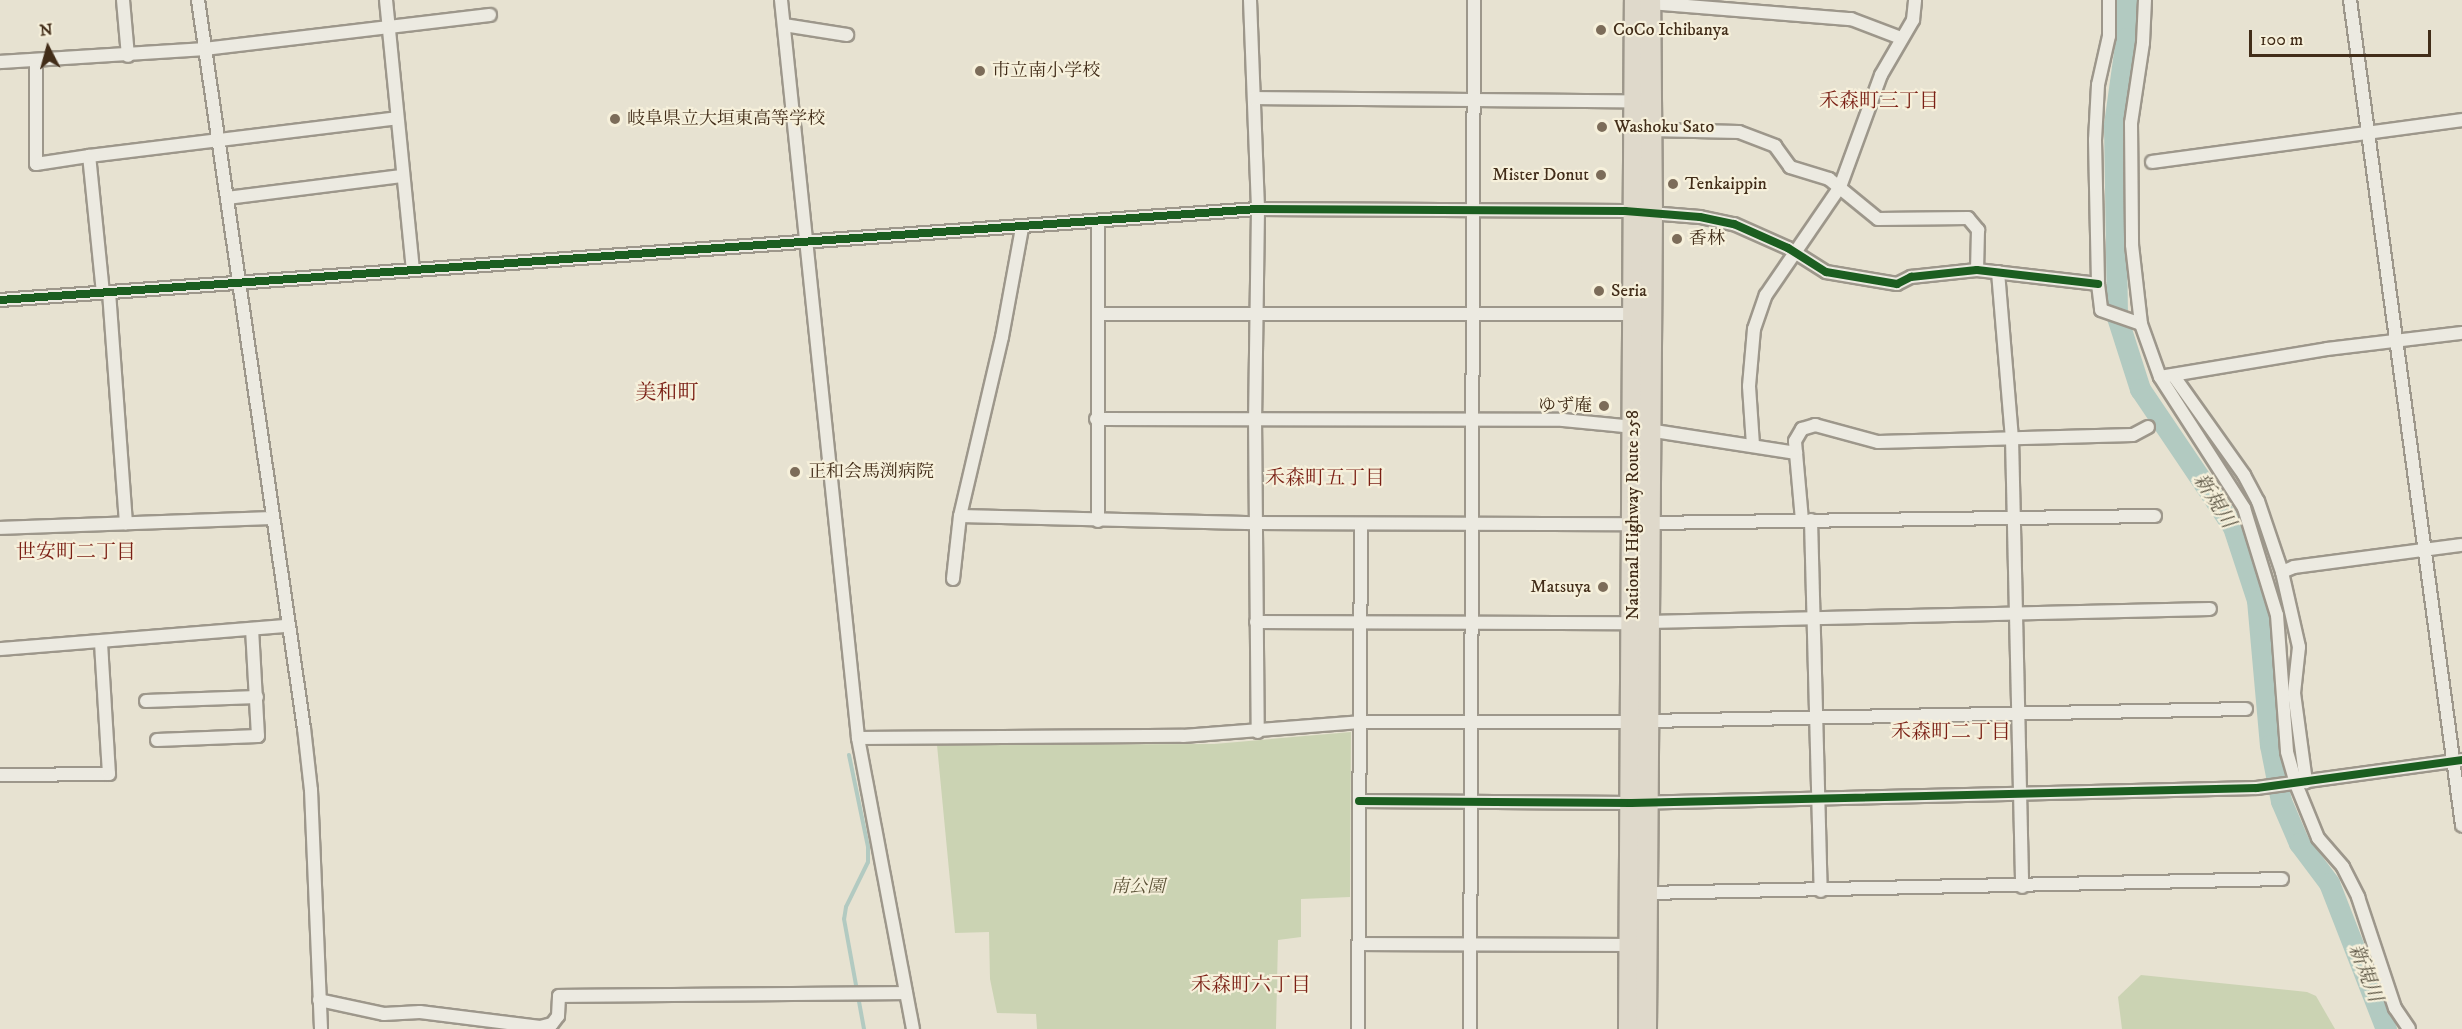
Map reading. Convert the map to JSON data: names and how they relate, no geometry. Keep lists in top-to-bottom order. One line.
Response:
{"streets":{"highway":["National Highway Route 258"]},"districts":["禾森町三丁目","美和町","禾森町五丁目","世安町二丁目","禾森町二丁目","禾森町六丁目"],"water":["新規川"],"parks":["南公園"],"places":["CoCo Ichibanya","市立南小学校","岐阜県立大垣東高等学校","Washoku Sato","Mister Donut","Tenkaippin","香林","Seria","ゆず庵","正和会馬渕病院","Matsuya"],"scale_bar":"100 m","north":"top"}
